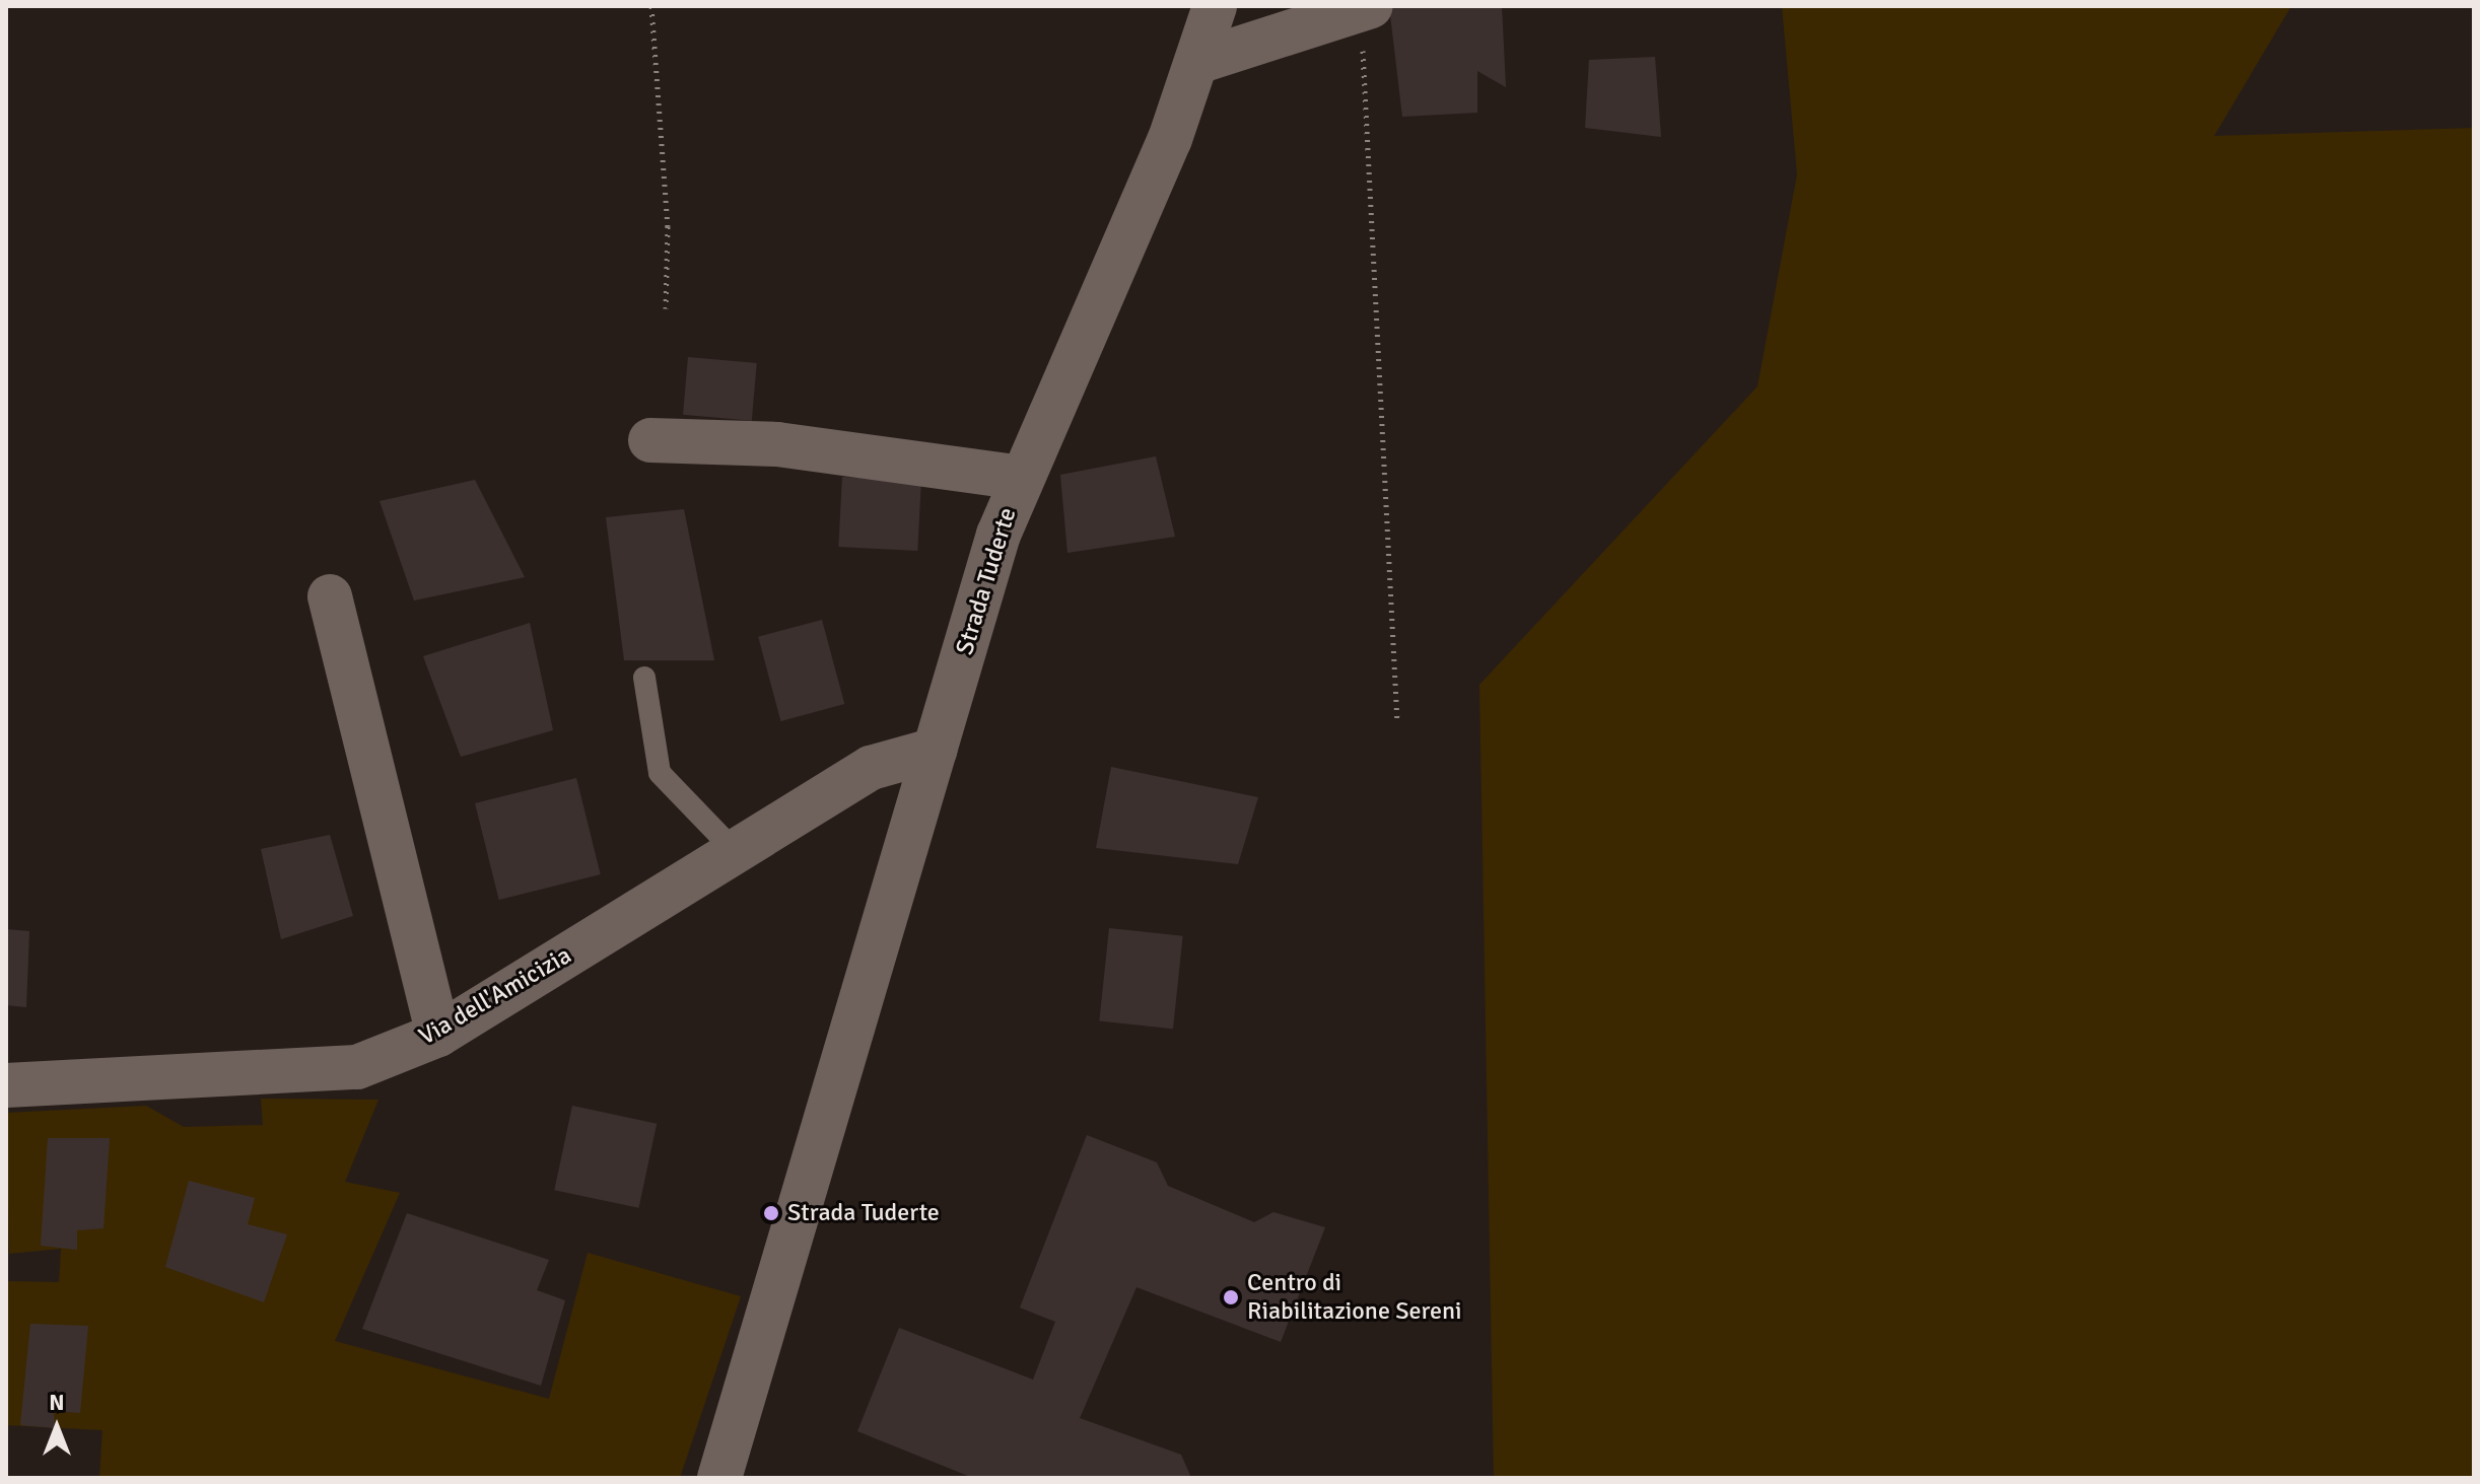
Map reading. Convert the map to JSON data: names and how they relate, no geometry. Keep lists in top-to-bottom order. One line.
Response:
{"streets":{"street":["Strada Tuderte","Via dell'Amicizia"]},"crossings":[["Strada Tuderte","Via dell'Amicizia"]],"places":["Strada Tuderte","Centro di Riabilitazione Sereni"],"north":"top"}
